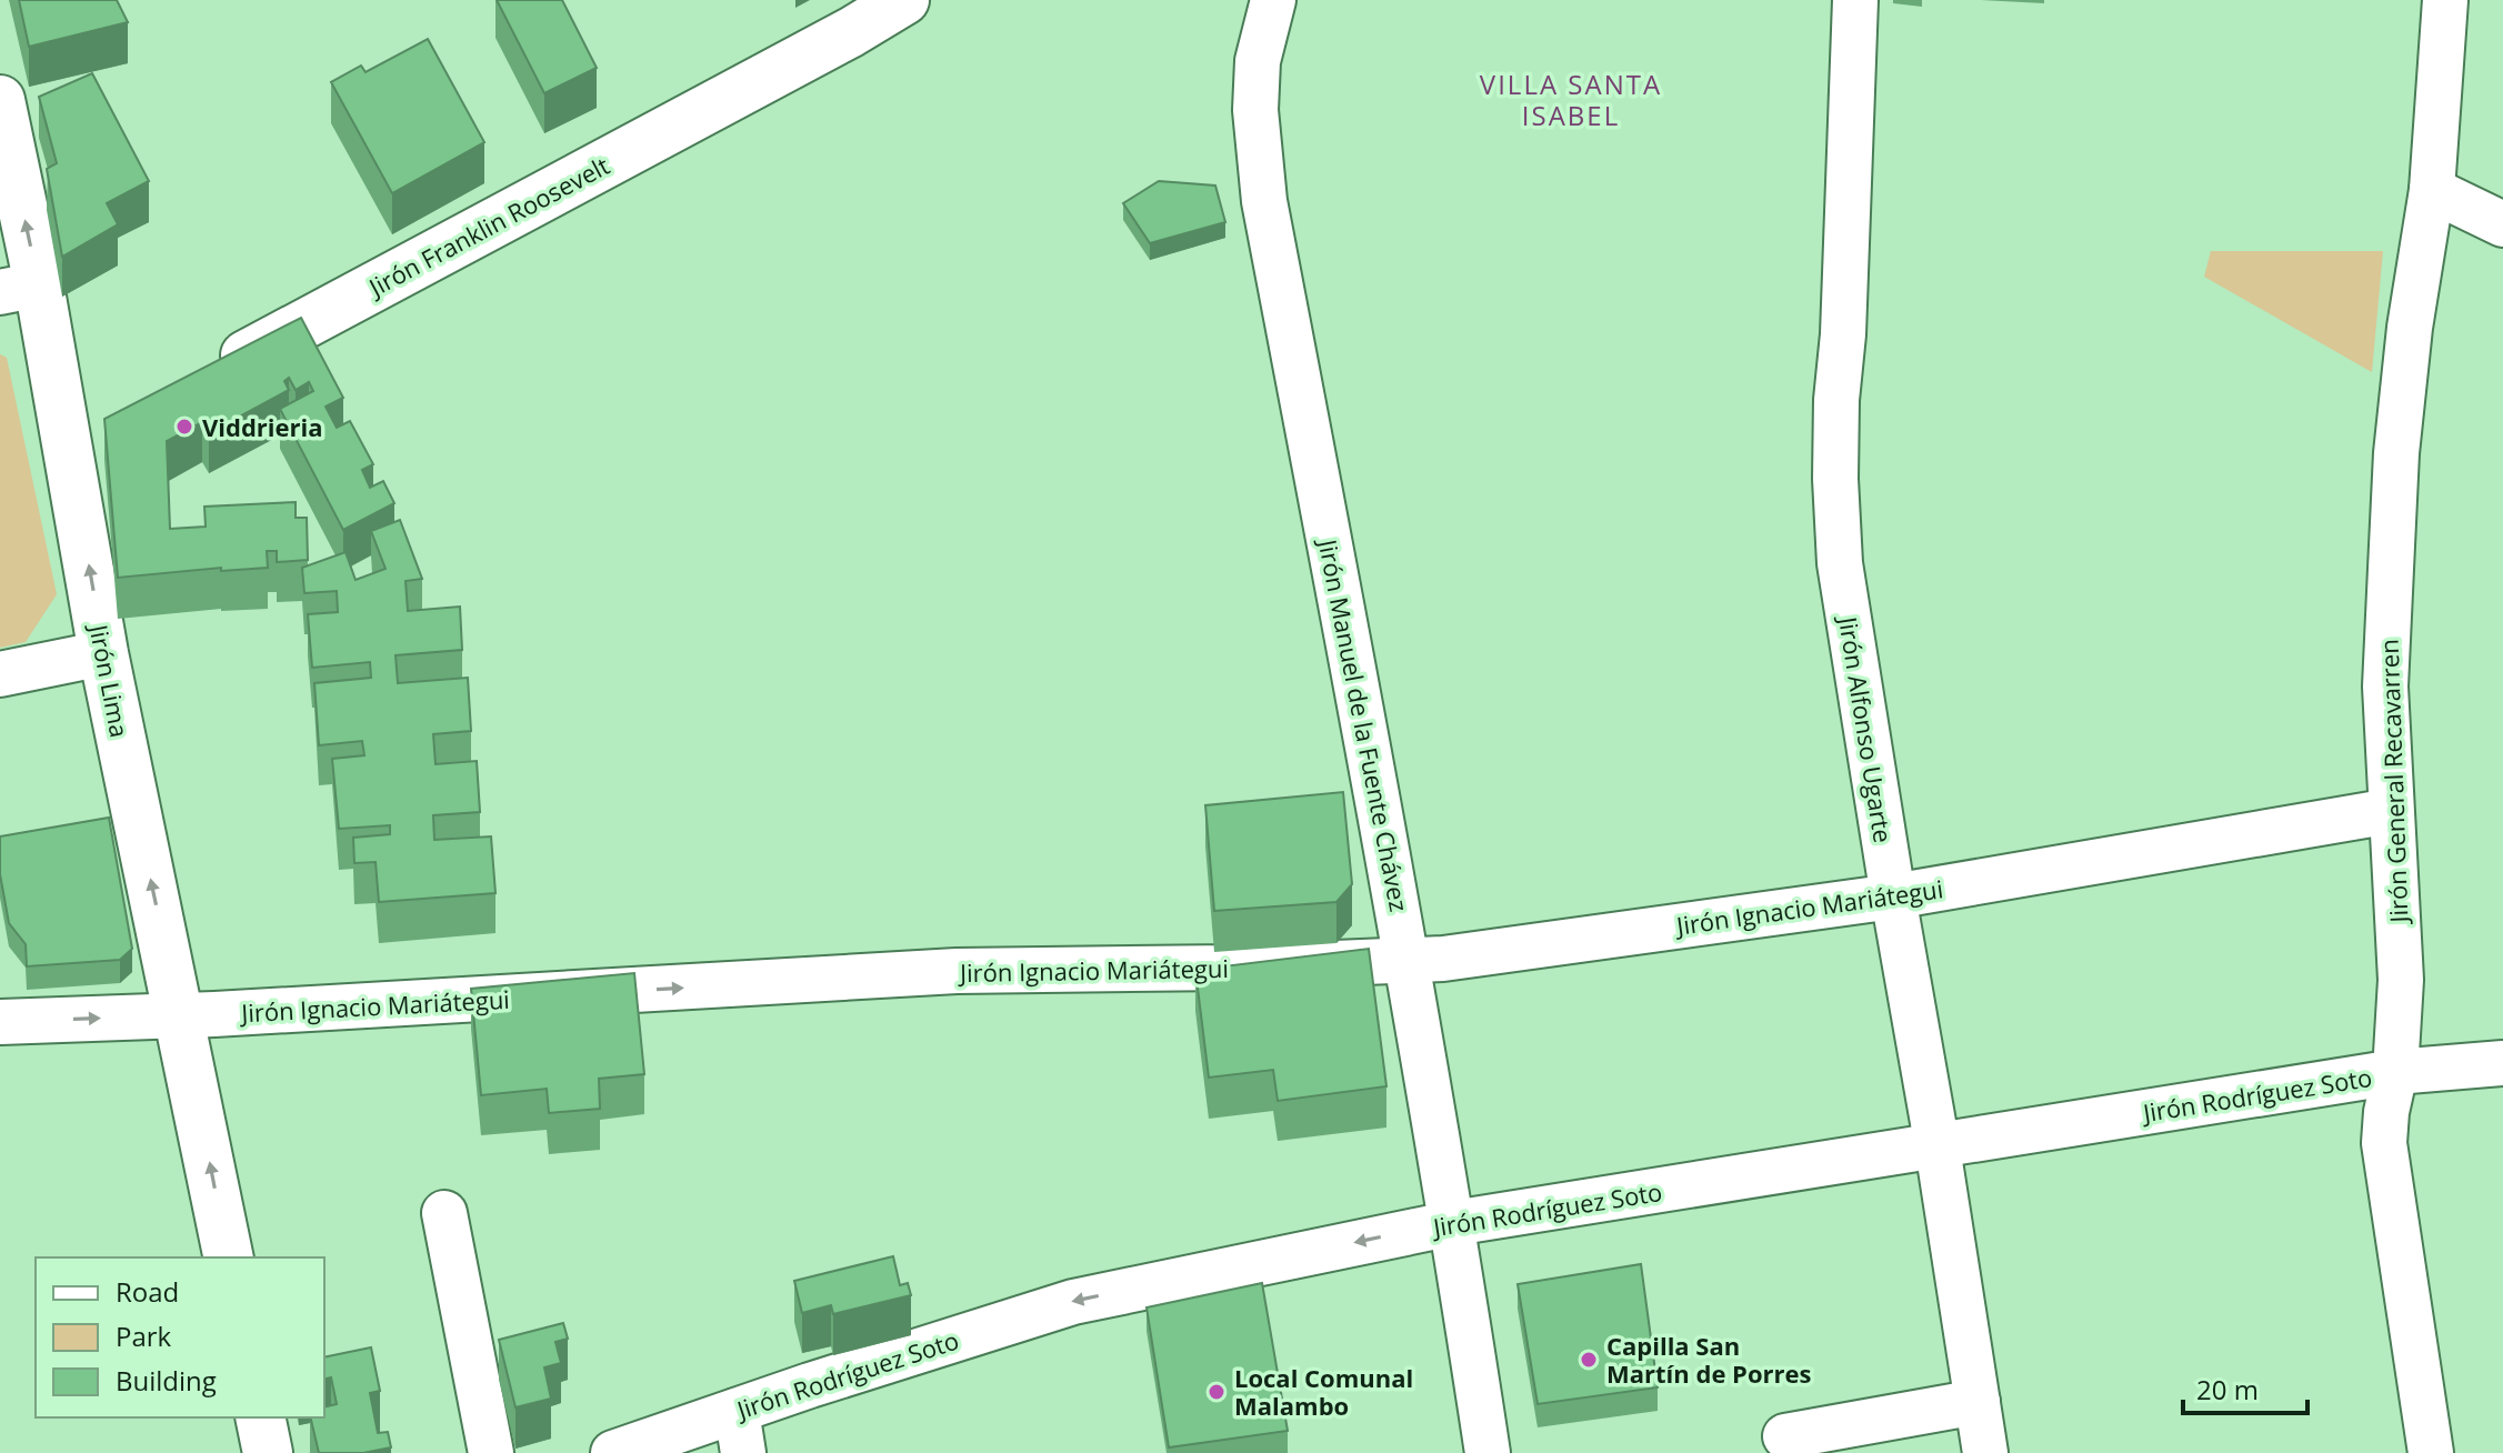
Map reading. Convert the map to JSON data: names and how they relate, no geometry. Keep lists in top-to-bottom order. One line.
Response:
{"streets":{"street":["Jirón Franklin Roosevelt","Jirón Lima","Jirón Manuel de la Fuente Chávez","Jirón Alfonso Ugarte","Jirón General Recavarren","Jirón Ignacio Mariátegui","Jirón Rodríguez Soto"]},"crossings":[["Jirón Lima","Jirón Ignacio Mariátegui"],["Jirón Manuel de la Fuente Chávez","Jirón Ignacio Mariátegui"],["Jirón Manuel de la Fuente Chávez","Jirón Rodríguez Soto"],["Jirón Alfonso Ugarte","Jirón Ignacio Mariátegui"],["Jirón Alfonso Ugarte","Jirón Rodríguez Soto"],["Jirón General Recavarren","Jirón Ignacio Mariátegui"],["Jirón General Recavarren","Jirón Rodríguez Soto"]],"one_way":["Jirón Lima","Jirón Ignacio Mariátegui","Jirón Rodríguez Soto"],"districts":["VILLA SANTA ISABEL"],"places":["Viddrieria","Capilla San Martín de Porres","Local Comunal Malambo"],"legend":["Road","Park","Building"],"scale_bar":"20 m"}
